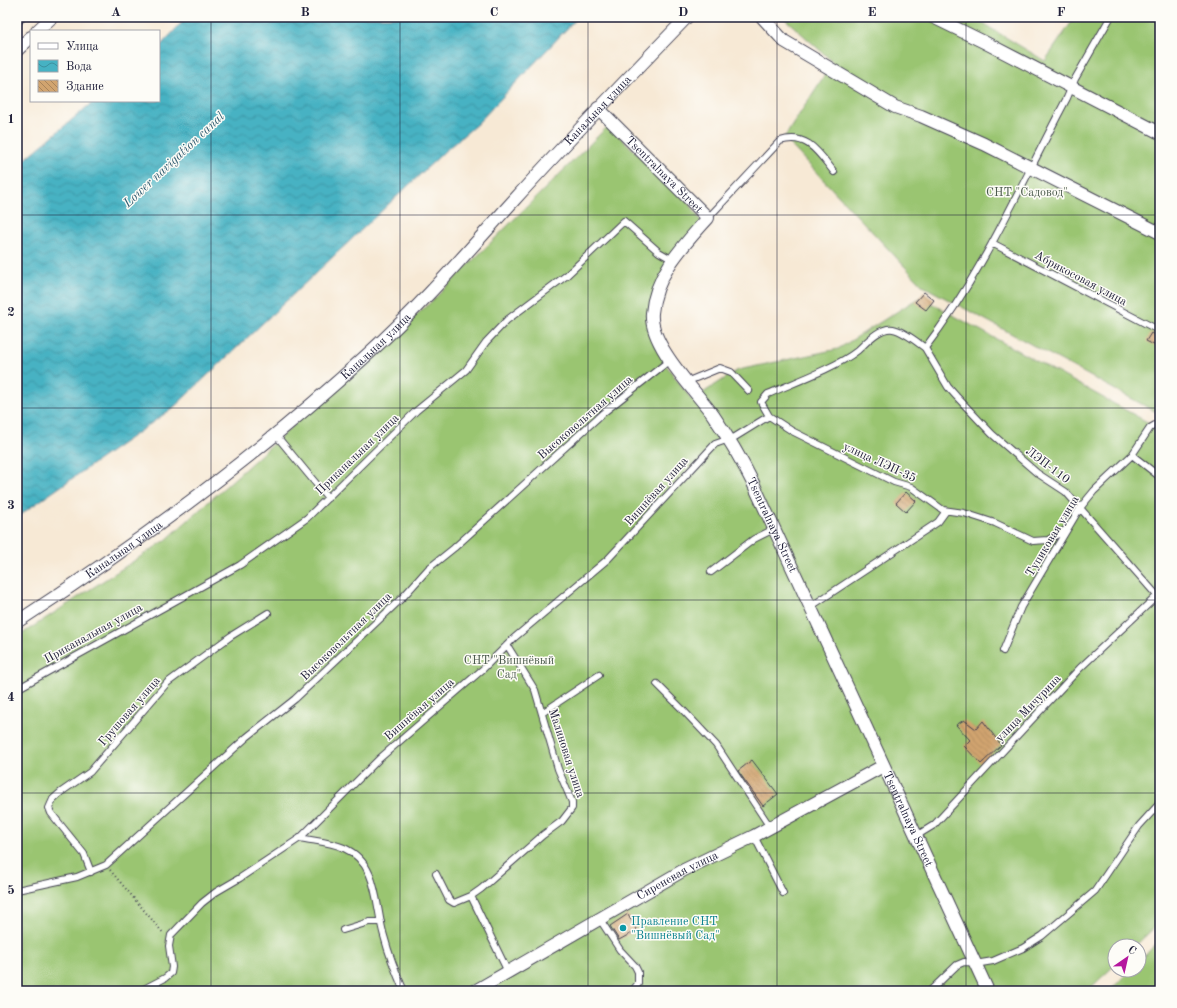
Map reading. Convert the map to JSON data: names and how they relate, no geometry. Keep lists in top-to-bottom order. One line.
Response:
{"streets":{"street":["Канальная улица","Tsentralnaya Street","Сиреневая улица"],"lane":["Абрикосовая улица","Высоковольтная улица","Приканальная улица","улица ЛЭП-35","ЛЭП-110","Вишнёвая улица","Тупиковая улица","улица Мичурина","Грушовая улица","Малиновая улица"]},"crossings":[["Канальная улица","Tsentralnaya Street"],["Tsentralnaya Street","Высоковольтная улица"],["Tsentralnaya Street","Приканальная улица"],["Tsentralnaya Street","Вишнёвая улица"],["Tsentralnaya Street","улица Мичурина"],["Tsentralnaya Street","Сиреневая улица"],["Высоковольтная улица","Грушовая улица"],["улица ЛЭП-35","Вишнёвая улица"],["улица ЛЭП-35","Тупиковая улица"],["ЛЭП-110","Тупиковая улица"],["ЛЭП-110","улица Мичурина"],["Вишнёвая улица","Малиновая улица"]],"water":["Lower navigation canal"],"parks":["СНТ \"Садовод\"","СНТ \"Вишнёвый Сад\""],"places":["Правление СНТ \"Вишнёвый Сад\""],"legend":["Улица","Вода","Здание"],"north":"top right","grid":{"columns":["A","B","C","D","E","F"],"rows":["1","2","3","4","5"]}}
